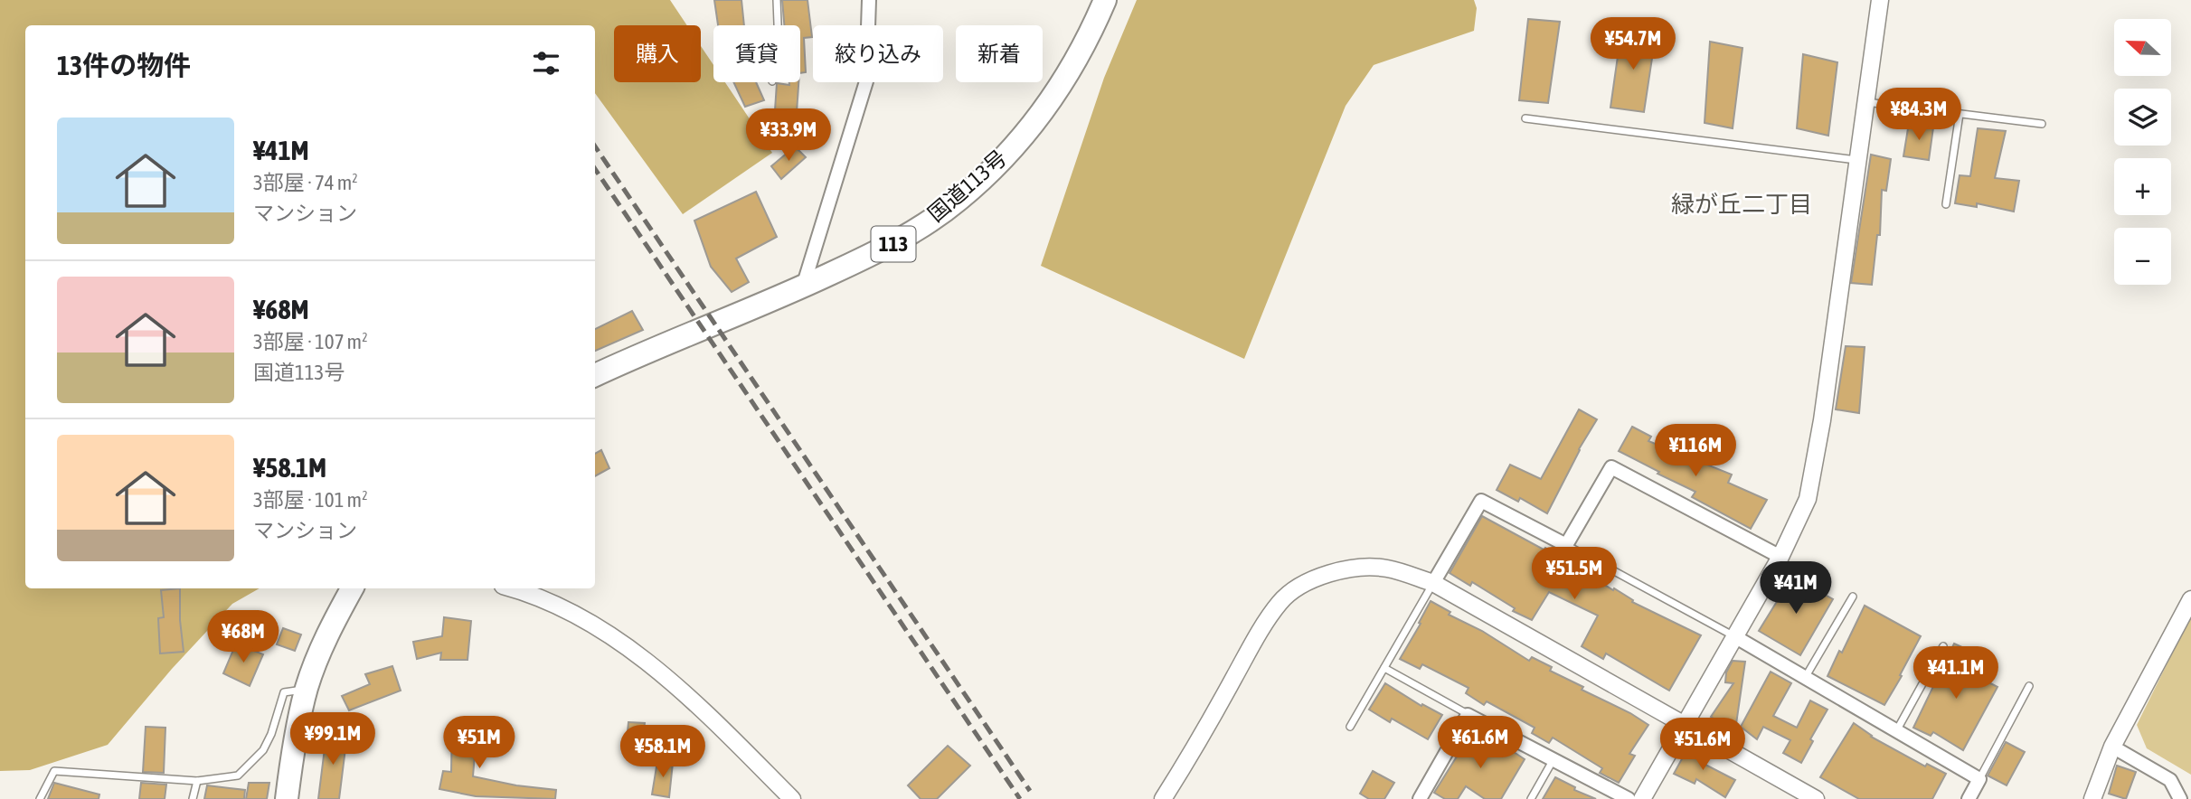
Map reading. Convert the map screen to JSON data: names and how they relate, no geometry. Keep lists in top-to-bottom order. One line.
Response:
{"streets":{"highway":["国道113号","113"]},"districts":["緑が丘二丁目"],"north":"left","page":{"price":["¥54.7M","¥84.3M","¥33.9M","¥116M","¥51.5M","¥41M","¥68M","¥41.1M","¥99.1M","¥51M","¥61.6M","¥51.6M","¥58.1M"],"map_buttons":["+","−"],"chip":["購入","賃貸","絞り込み","新着"],"heading":"13件の物件","list":[{"name":"¥41M","note":"3部屋 · 74 m² · マンション"},{"name":"¥68M","note":"3部屋 · 107 m² · 国道113号"},{"name":"¥58.1M","note":"3部屋 · 101 m² · マンション"}]}}
